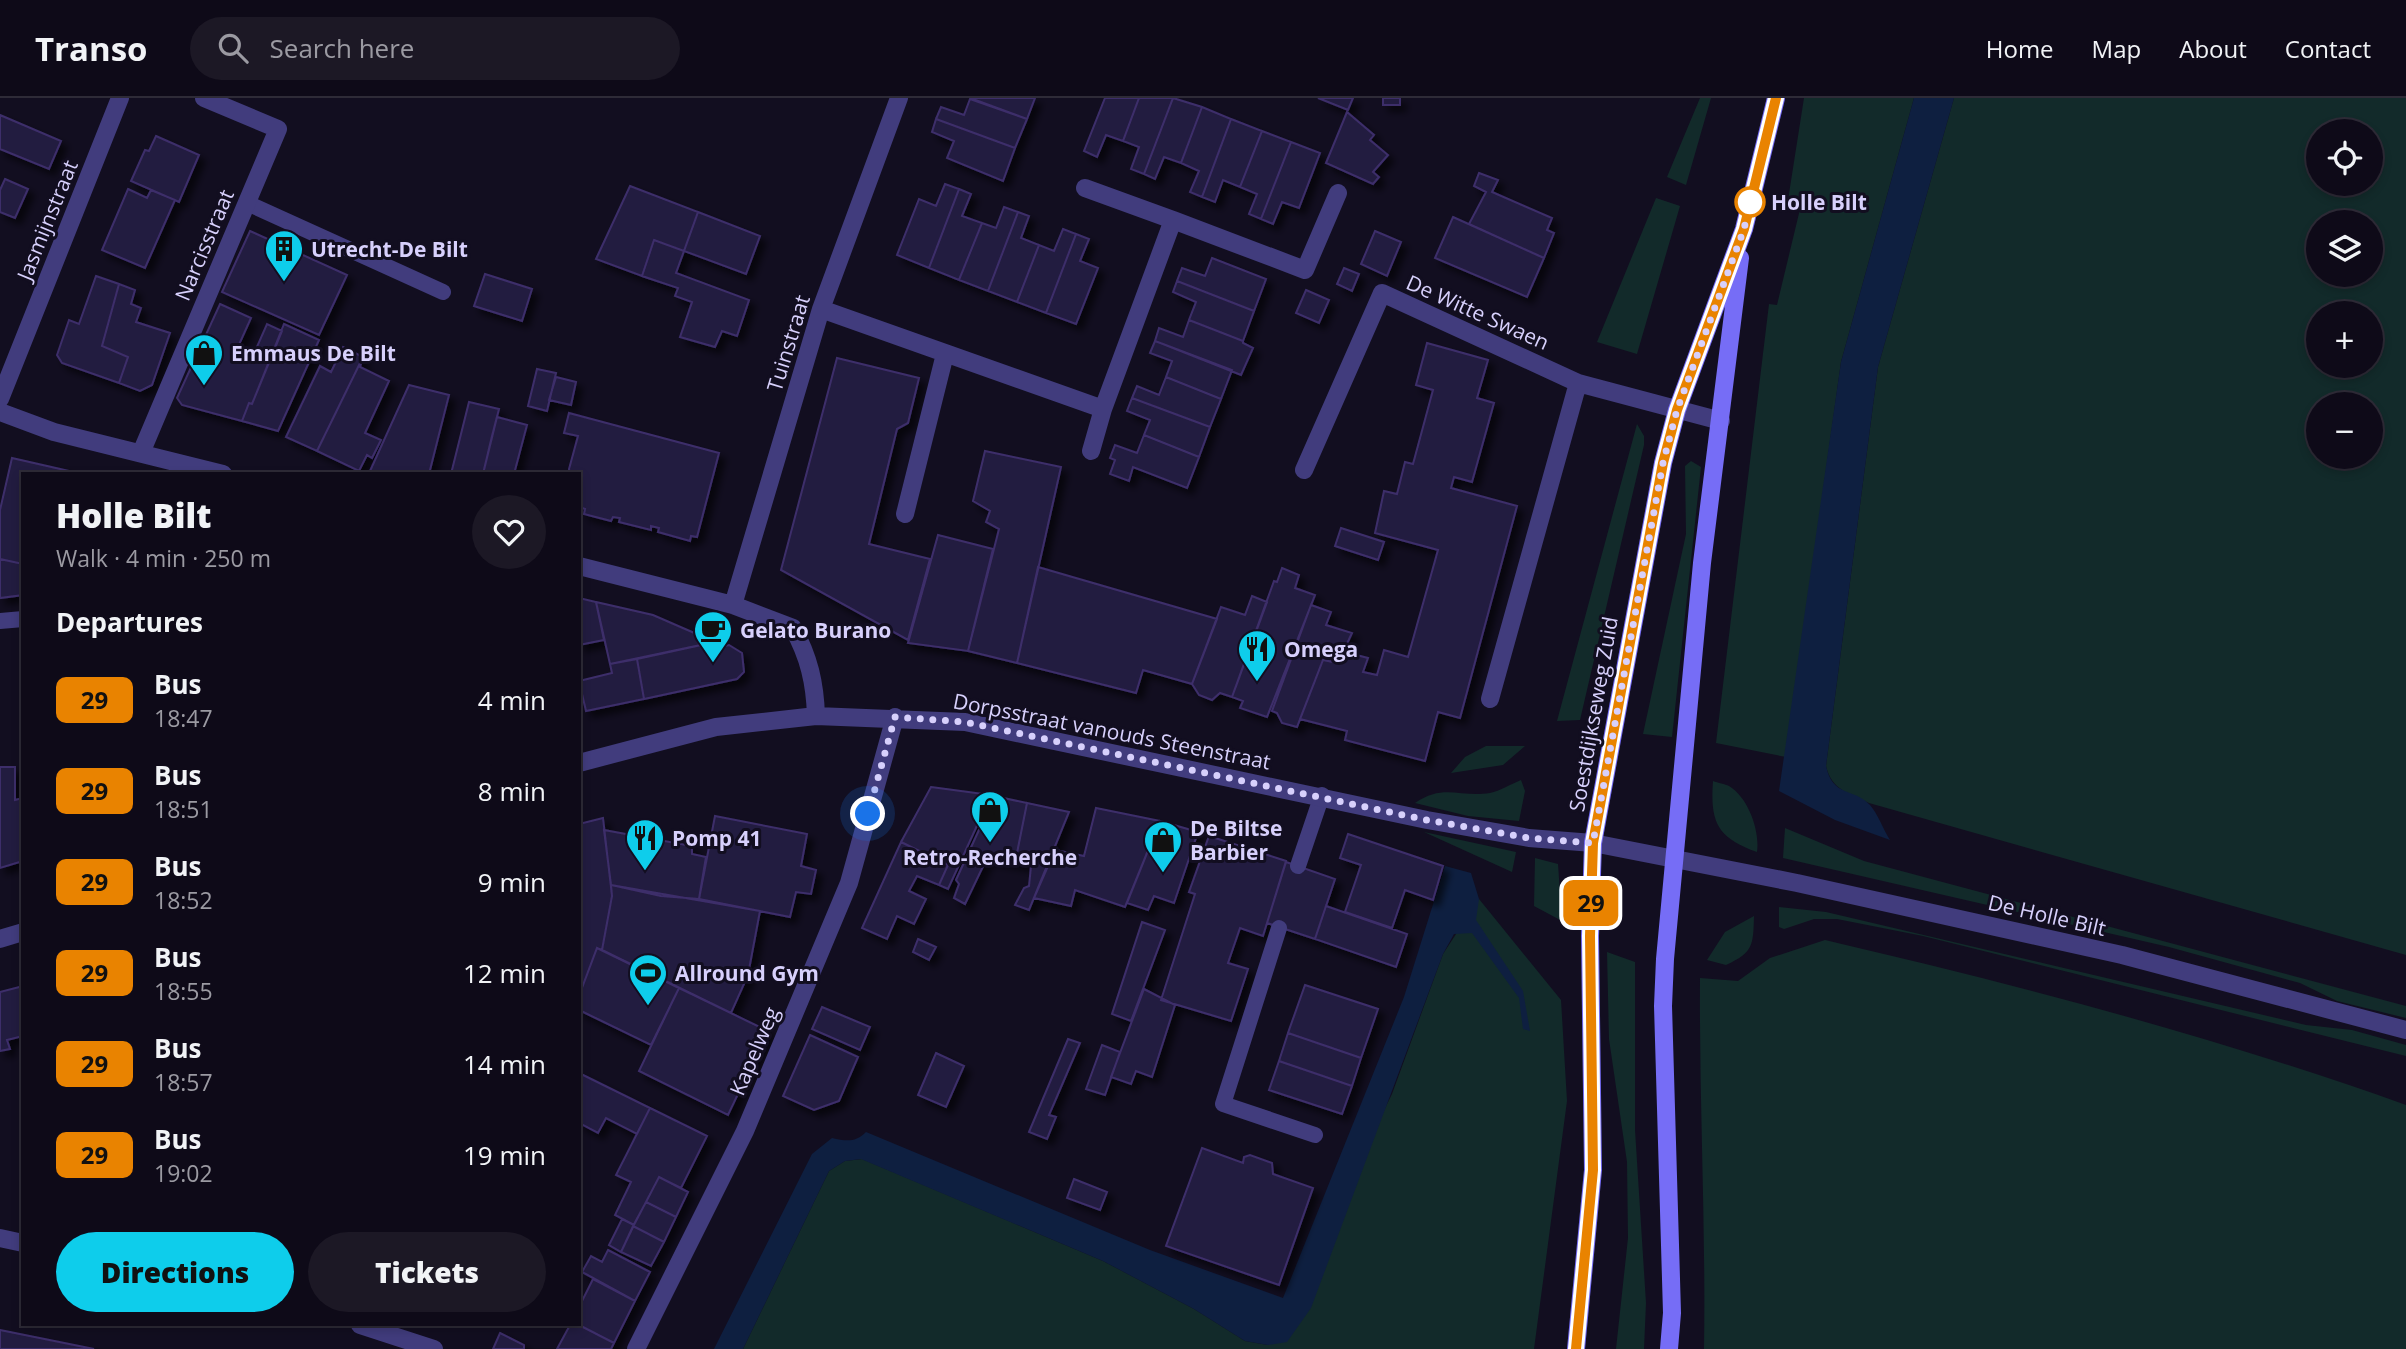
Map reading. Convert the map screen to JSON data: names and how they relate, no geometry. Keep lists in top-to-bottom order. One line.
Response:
{"streets":{"main road":["Soestdijkseweg Zuid"],"street":["Jasmijnstraat","Narcisstraat","De Witte Swaen","Tuinstraat","Dorpsstraat vanouds Steenstraat","De Holle Bilt","Kapelweg"]},"crossings":[["De Witte Swaen","Soestdijkseweg Zuid"],["Soestdijkseweg Zuid","Dorpsstraat vanouds Steenstraat"],["Soestdijkseweg Zuid","De Holle Bilt"],["Dorpsstraat vanouds Steenstraat","De Holle Bilt"],["Dorpsstraat vanouds Steenstraat","Kapelweg"]],"places":{"other":["Holle Bilt"],"building":["Utrecht-De Bilt"],"shop":["Emmaus De Bilt","Retro-Recherche","De Biltse Barbier"],"cafe":["Gelato Burano"],"restaurant":["Omega","Pomp 41"],"sports":["Allround Gym"]},"lines":["bus line 29"],"page":{"header":"Transo","search":"Search here","nav":["Home","Map","About","Contact"],"on_map":"29","map_buttons":["+","−"],"heading":[["Holle Bilt","Walk · 4 min · 250 m"],"Departures"],"list":[{"mark":"29","name":"Bus","note":"18:47","value":"4 min"},{"mark":"29","name":"Bus","note":"18:51","value":"8 min"},{"mark":"29","name":"Bus","note":"18:52","value":"9 min"},{"mark":"29","name":"Bus","note":"18:55","value":"12 min"},{"mark":"29","name":"Bus","note":"18:57","value":"14 min"},{"mark":"29","name":"Bus","note":"19:02","value":"19 min"}],"buttons":["Directions","Tickets"]}}
